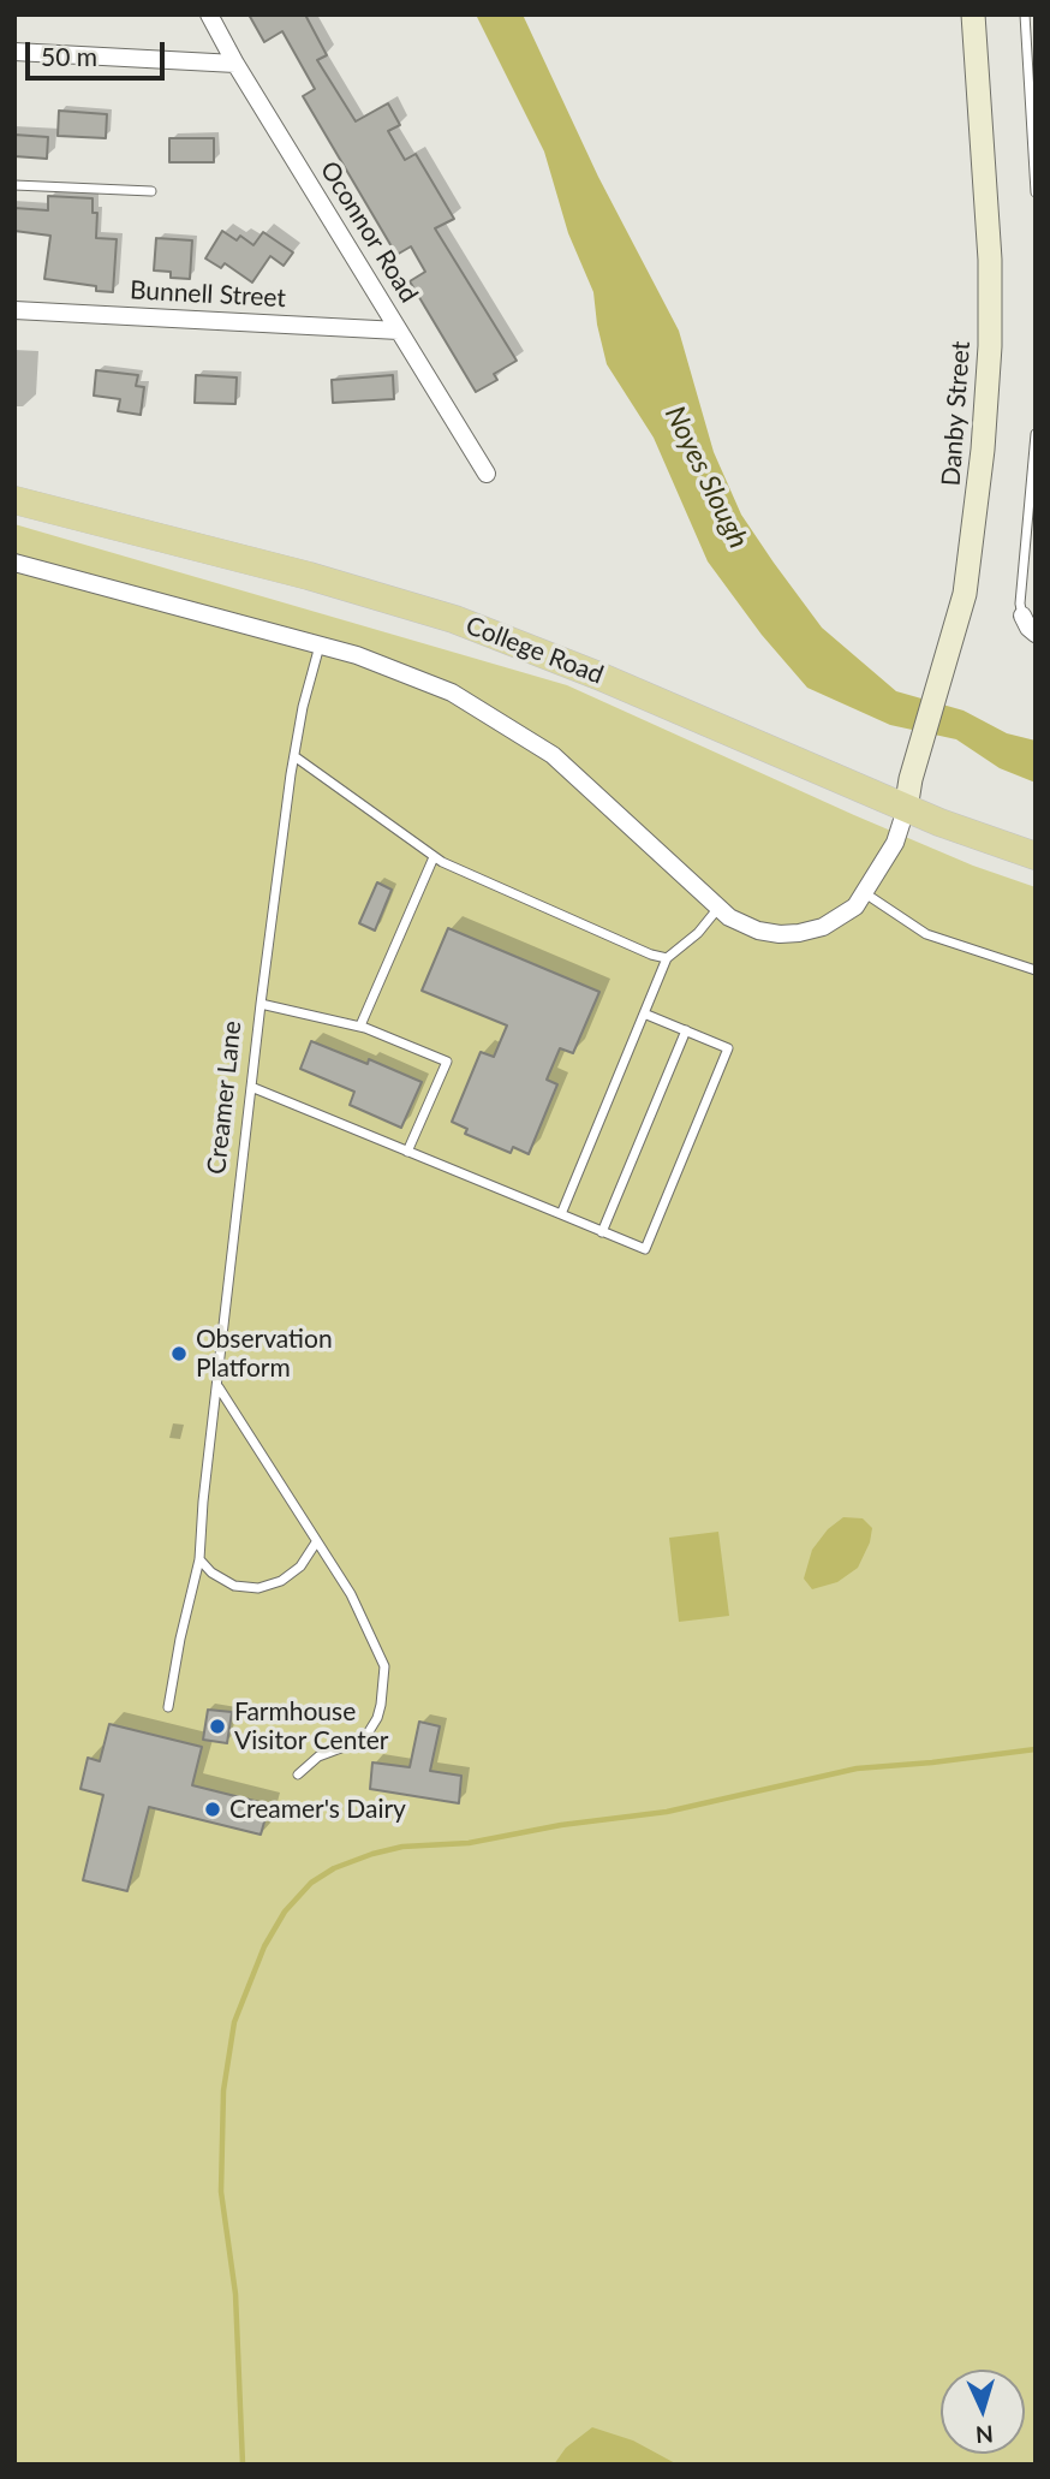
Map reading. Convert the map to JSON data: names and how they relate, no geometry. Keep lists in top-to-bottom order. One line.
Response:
{"streets":{"main road":["College Road"],"street":["Oconnor Road","Bunnell Street","Danby Street"],"lane":["Creamer Lane"]},"crossings":[["Oconnor Road","Bunnell Street"],["Danby Street","College Road"]],"water":["Noyes Slough"],"places":["Observation Platform","Farmhouse Visitor Center","Creamer's Dairy"],"scale_bar":"50 m","north":"bottom"}
